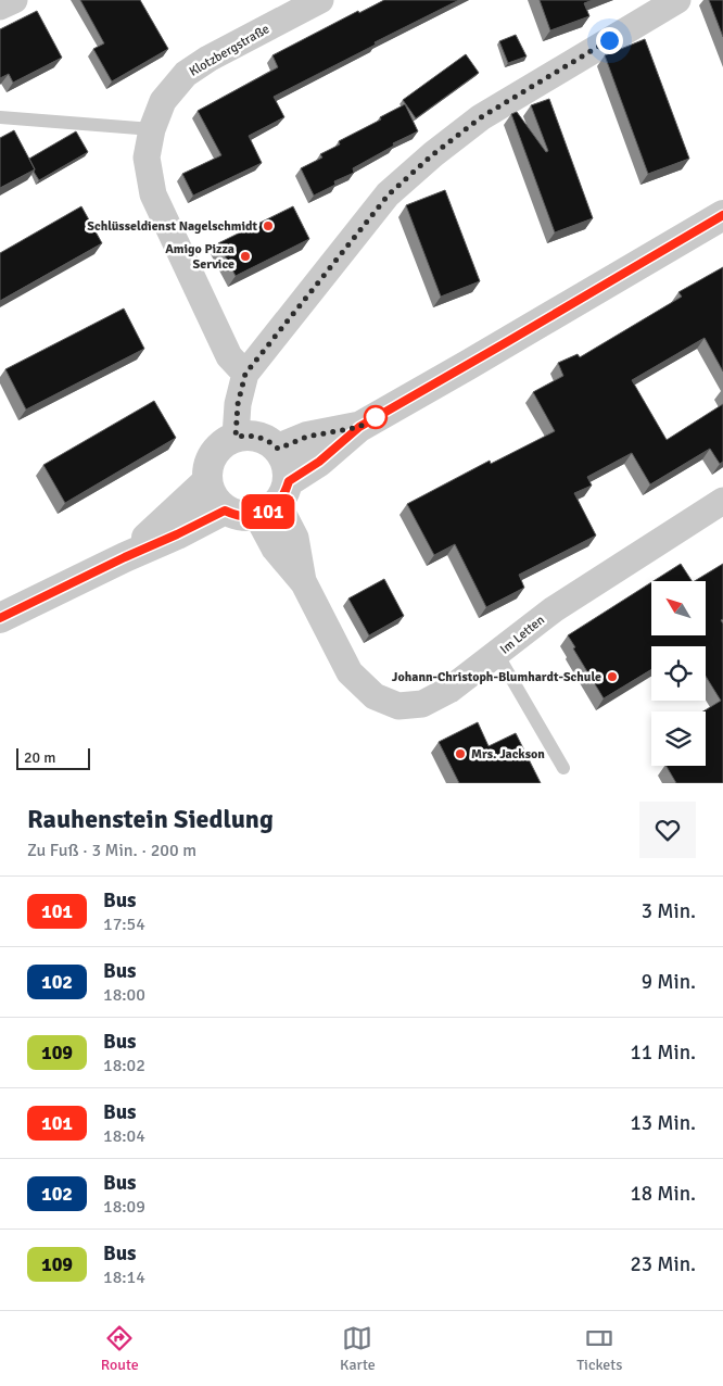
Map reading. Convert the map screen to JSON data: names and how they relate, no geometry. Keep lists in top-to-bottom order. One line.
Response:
{"streets":{"street":["Klotzbergstraße","Im Letten"]},"places":["Schlüsseldienst Nagelschmidt","Amigo Pizza Service","Johann-Christoph-Blumhardt-Schule","Mrs. Jackson"],"lines":["bus line 101"],"scale_bar":"20 m","north":"top left","page":{"on_map":"101","scale":"20 m","heading":["Rauhenstein Siedlung","Zu Fuß · 3 Min. · 200 m"],"list":[{"mark":"101","name":"Bus","note":"17:54","value":"3 Min."},{"mark":"102","name":"Bus","note":"18:00","value":"9 Min."},{"mark":"109","name":"Bus","note":"18:02","value":"11 Min."},{"mark":"101","name":"Bus","note":"18:04","value":"13 Min."},{"mark":"102","name":"Bus","note":"18:09","value":"18 Min."},{"mark":"109","name":"Bus","note":"18:14","value":"23 Min."}],"tabs":["Route","Karte","Tickets"]}}
